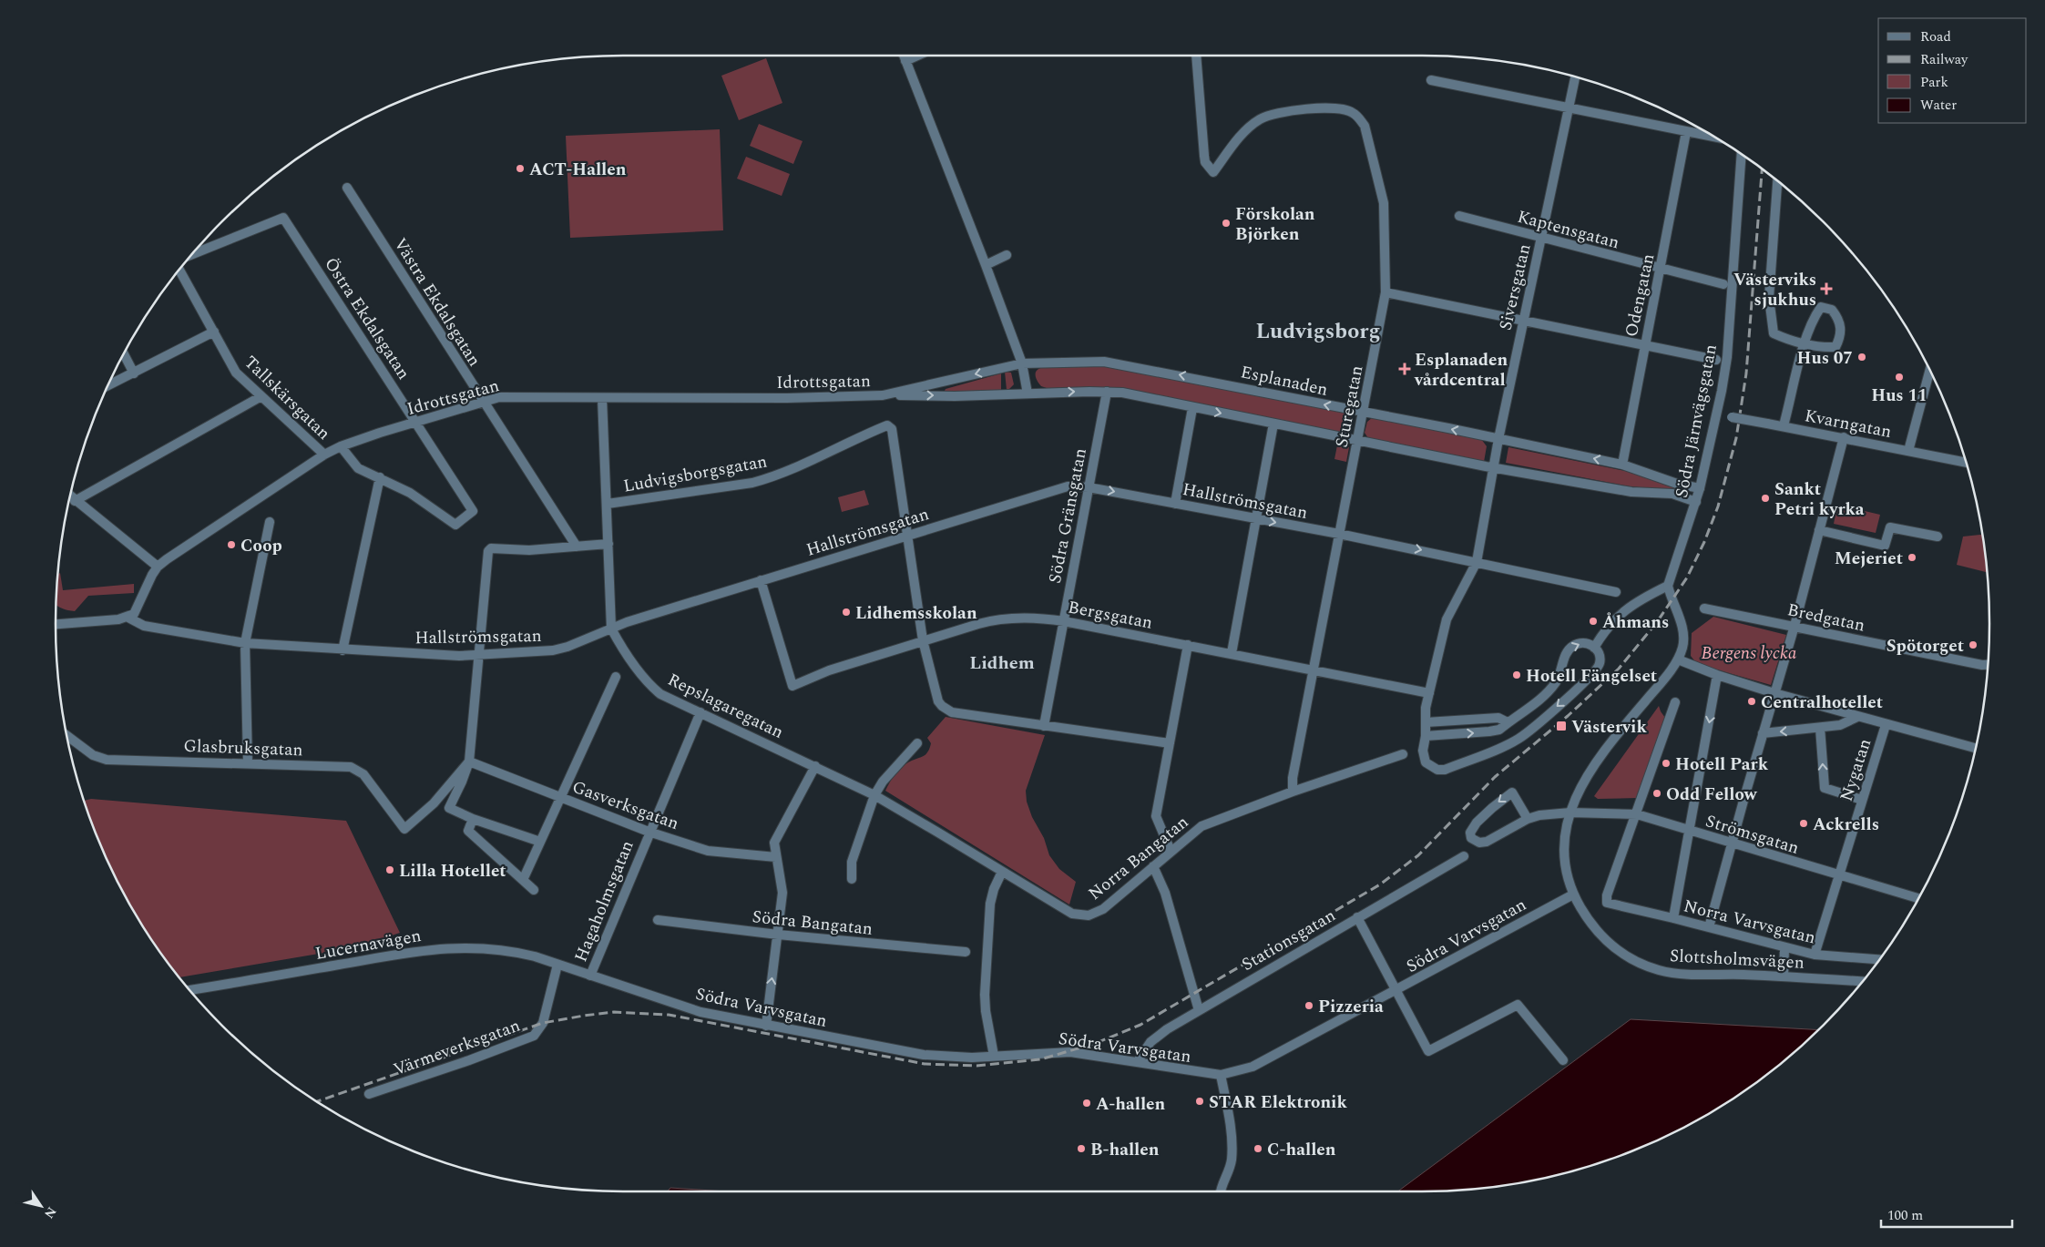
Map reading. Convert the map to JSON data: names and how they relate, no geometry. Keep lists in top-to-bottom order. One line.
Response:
{"streets":{"street":["Kaptensgatan","Siversgatan","Odengatan","Västra Ekdalsgatan","Östra Ekdalsgatan","Esplanaden","Idrottsgatan","Tallskärsgatan","Sturegatan","Södra Järnvägsgatan","Kvarngatan","Ludvigsborgsgatan","Hallströmsgatan","Södra Gränsgatan","Bergsgatan","Bredgatan","Repslagaregatan","Glasbruksgatan","Nygatan","Gasverksgatan","Strömsgatan","Norra Bangatan","Hagaholmsgatan","Norra Varvsgatan","Södra Bangatan","Södra Varvsgatan","Stationsgatan","Lucernavägen","Slottsholmsvägen","Värmeverksgatan"]},"crossings":[["Kaptensgatan","Siversgatan"],["Kaptensgatan","Odengatan"],["Siversgatan","Esplanaden"],["Siversgatan","Hallströmsgatan"],["Siversgatan","Bergsgatan"],["Odengatan","Esplanaden"],["Västra Ekdalsgatan","Idrottsgatan"],["Östra Ekdalsgatan","Idrottsgatan"],["Esplanaden","Idrottsgatan"],["Esplanaden","Sturegatan"],["Esplanaden","Södra Järnvägsgatan"],["Idrottsgatan","Tallskärsgatan"],["Idrottsgatan","Repslagaregatan"],["Sturegatan","Hallströmsgatan"],["Sturegatan","Bergsgatan"],["Sturegatan","Norra Bangatan"],["Södra Järnvägsgatan","Kvarngatan"],["Södra Järnvägsgatan","Slottsholmsvägen"],["Ludvigsborgsgatan","Hallströmsgatan"],["Ludvigsborgsgatan","Repslagaregatan"],["Hallströmsgatan","Södra Gränsgatan"],["Hallströmsgatan","Bergsgatan"],["Hallströmsgatan","Repslagaregatan"],["Södra Gränsgatan","Bergsgatan"],["Repslagaregatan","Norra Bangatan"],["Repslagaregatan","Hagaholmsgatan"],["Glasbruksgatan","Gasverksgatan"],["Nygatan","Strömsgatan"],["Nygatan","Norra Varvsgatan"],["Gasverksgatan","Hagaholmsgatan"],["Strömsgatan","Norra Varvsgatan"],["Strömsgatan","Slottsholmsvägen"],["Hagaholmsgatan","Södra Varvsgatan"],["Södra Varvsgatan","Stationsgatan"],["Södra Varvsgatan","Lucernavägen"],["Södra Varvsgatan","Slottsholmsvägen"],["Södra Varvsgatan","Värmeverksgatan"],["Lucernavägen","Värmeverksgatan"]],"districts":["Ludvigsborg","Lidhem"],"parks":["Bergens lycka"],"places":{"other":["ACT-Hallen","Förskolan Björken","Hus 07","Hus 11","Sankt Petri kyrka","Coop","Mejeriet","Lidhemsskolan","Åhmans","Spötorget","Hotell Fängelset","Centralhotellet","Hotell Park","Odd Fellow","Ackrells","Lilla Hotellet","Pizzeria","STAR Elektronik","A-hallen","B-hallen","C-hallen"],"health":["Västerviks sjukhus","Esplanaden vårdcentral"],"transit":["Västervik"]},"legend":["Road","Railway","Park","Water"],"scale_bar":"100 m","north":"bottom right"}
